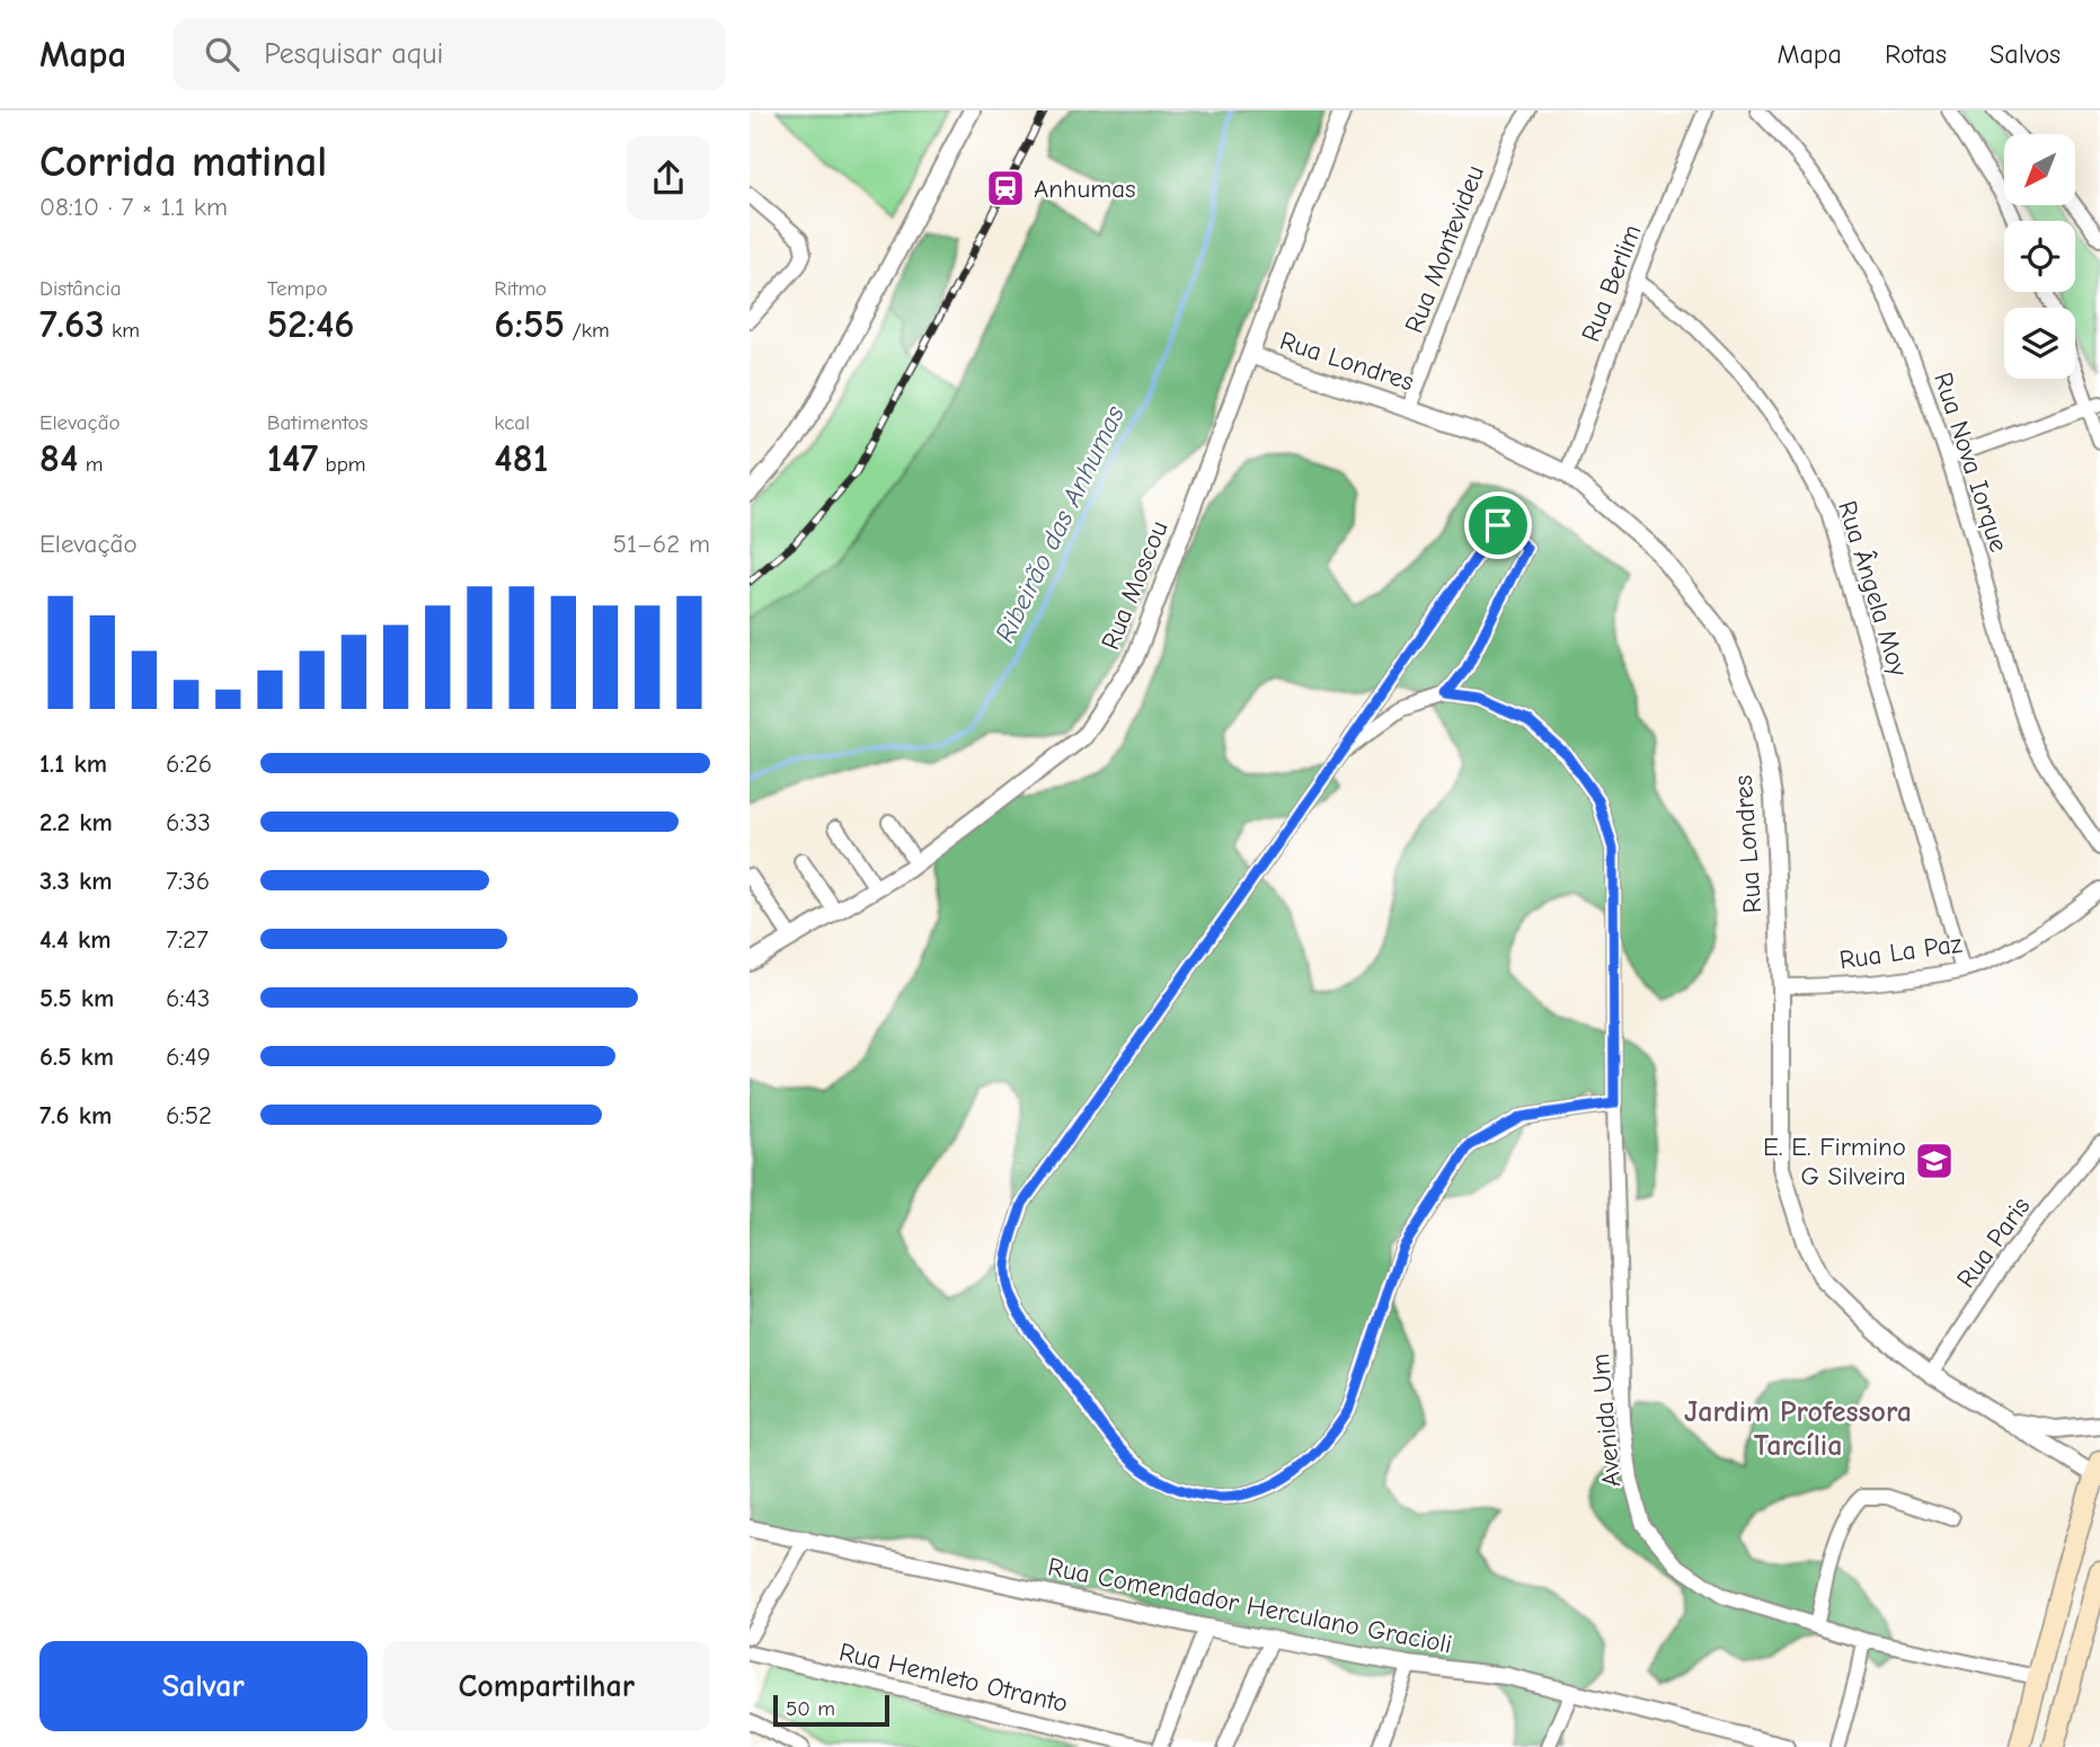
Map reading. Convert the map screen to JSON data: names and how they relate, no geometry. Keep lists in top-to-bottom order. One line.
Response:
{"streets":{"street":["Rua Montevideu","Rua Berlim","Rua Londres","Rua Nova Iorque","Rua Moscou","Rua Ângela Moy","Rua La Paz","Rua Paris","Avenida Um","Rua Comendador Herculano Gracioli","Rua Hemleto Otranto"]},"crossings":[["Rua Montevideu","Rua Londres"],["Rua Berlim","Rua Londres"],["Rua Berlim","Rua Ângela Moy"],["Rua Londres","Rua Moscou"],["Rua Londres","Rua La Paz"],["Rua Londres","Rua Paris"],["Rua Ângela Moy","Rua La Paz"]],"districts":["Jardim Professora Tarcília"],"water":["Ribeirão das Anhumas"],"places":{"station":["Anhumas"],"school or university":["E. E. Firmino G Silveira"]},"scale_bar":"50 m","north":"bottom left","page":{"header":"Mapa","search":"Pesquisar aqui","nav":["Mapa","Rotas","Salvos"],"heading":["Corrida matinal","08:10 · 7 × 1.1 km"],"stats":[["Distância","7.63 km"],["Tempo","52:46"],["Ritmo","6:55 /km"],["Elevação","84 m"],["Batimentos","147 bpm"],["kcal","481"]],"chart":["Elevação","51–62 m"],"list":[{"name":"1.1 km","note":"6:26"},{"name":"2.2 km","note":"6:33"},{"name":"3.3 km","note":"7:36"},{"name":"4.4 km","note":"7:27"},{"name":"5.5 km","note":"6:43"},{"name":"6.5 km","note":"6:49"},{"name":"7.6 km","note":"6:52"}],"buttons":["Salvar","Compartilhar"],"scale":"50 m"}}
